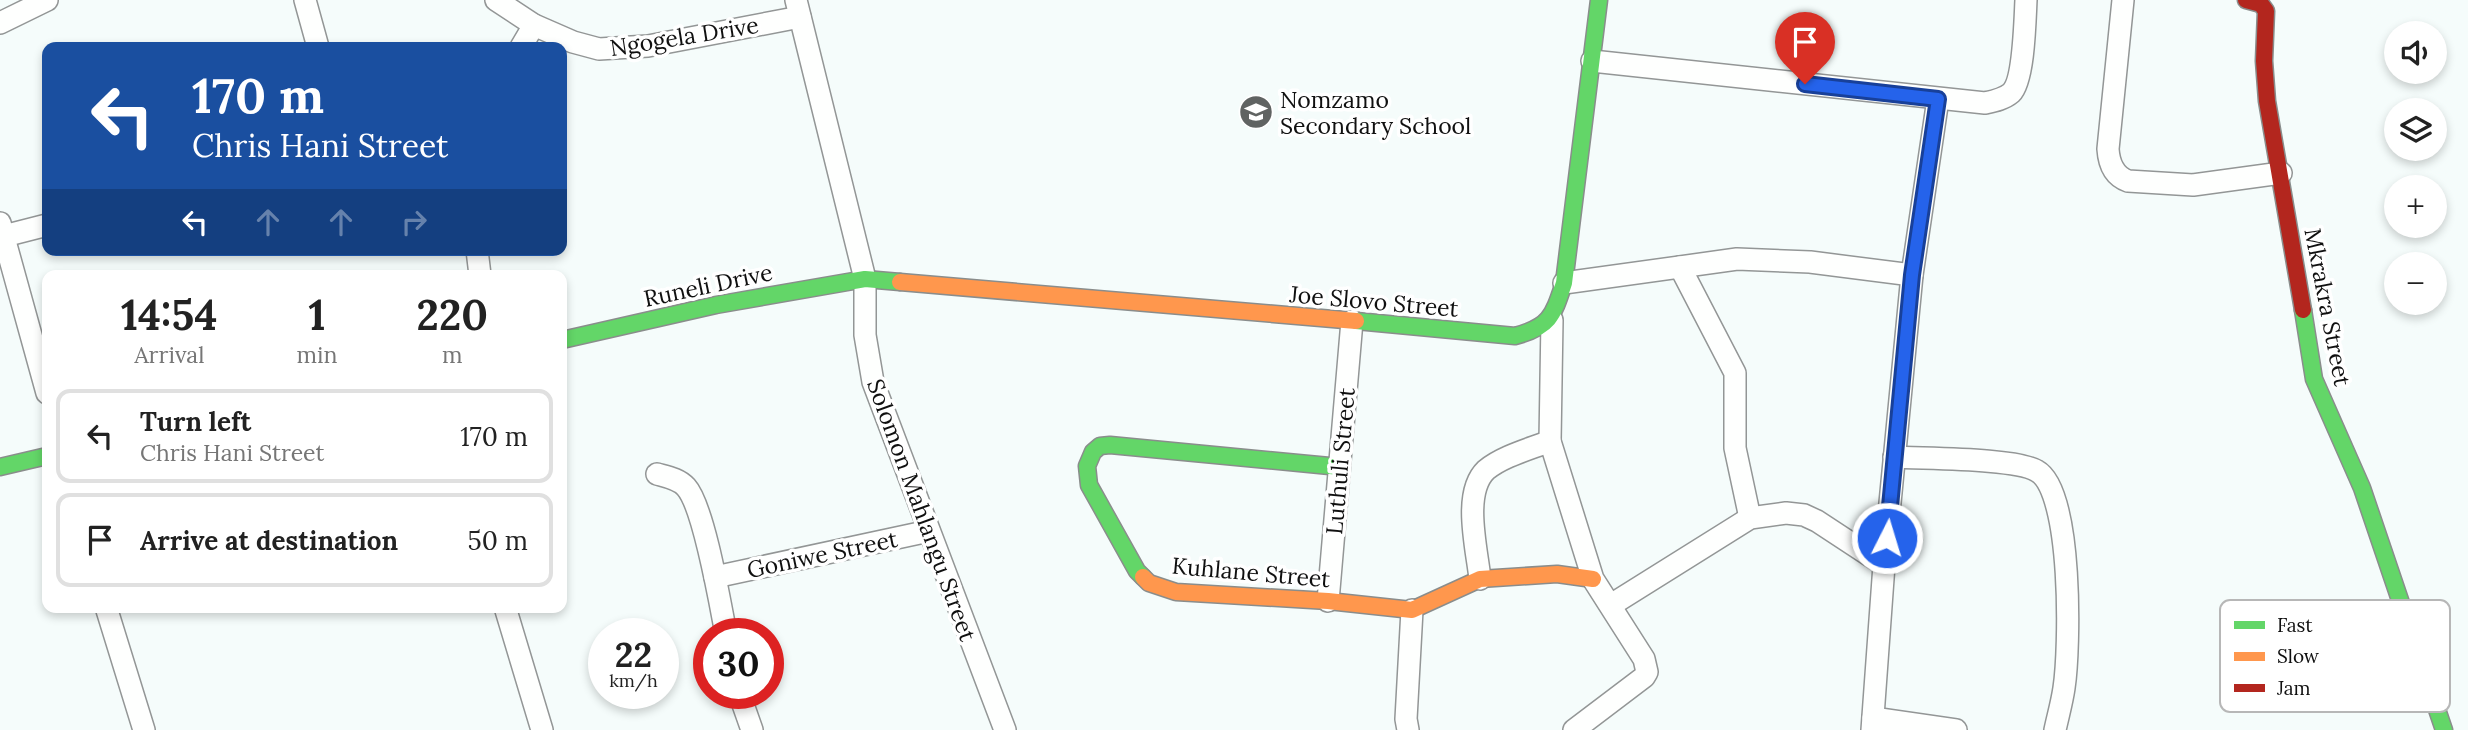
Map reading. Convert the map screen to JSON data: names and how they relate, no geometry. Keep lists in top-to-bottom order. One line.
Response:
{"streets":{"street":["Ngogela Drive","Runeli Drive","Joe Slovo Street","Mkrakra Street","Luthuli Street","Solomon Mahlangu Street","Goniwe Street","Kuhlane Street"]},"crossings":[["Ngogela Drive","Solomon Mahlangu Street"],["Runeli Drive","Joe Slovo Street"],["Runeli Drive","Solomon Mahlangu Street"],["Joe Slovo Street","Luthuli Street"],["Joe Slovo Street","Solomon Mahlangu Street"],["Luthuli Street","Kuhlane Street"],["Solomon Mahlangu Street","Goniwe Street"]],"places":{"school or university":["Nomzamo Secondary School"]},"legend":["Fast","Slow","Jam"],"page":{"map_buttons":["+","−"],"turn":["170 m","Chris Hani Street"],"eta":["14:54","Arrival","1","min","220","m"],"list":[{"name":"Turn left","note":"Chris Hani Street","value":"170 m"},{"name":"Arrive at destination","value":"50 m"}],"speed":"22 km/h","limit":"30"}}
